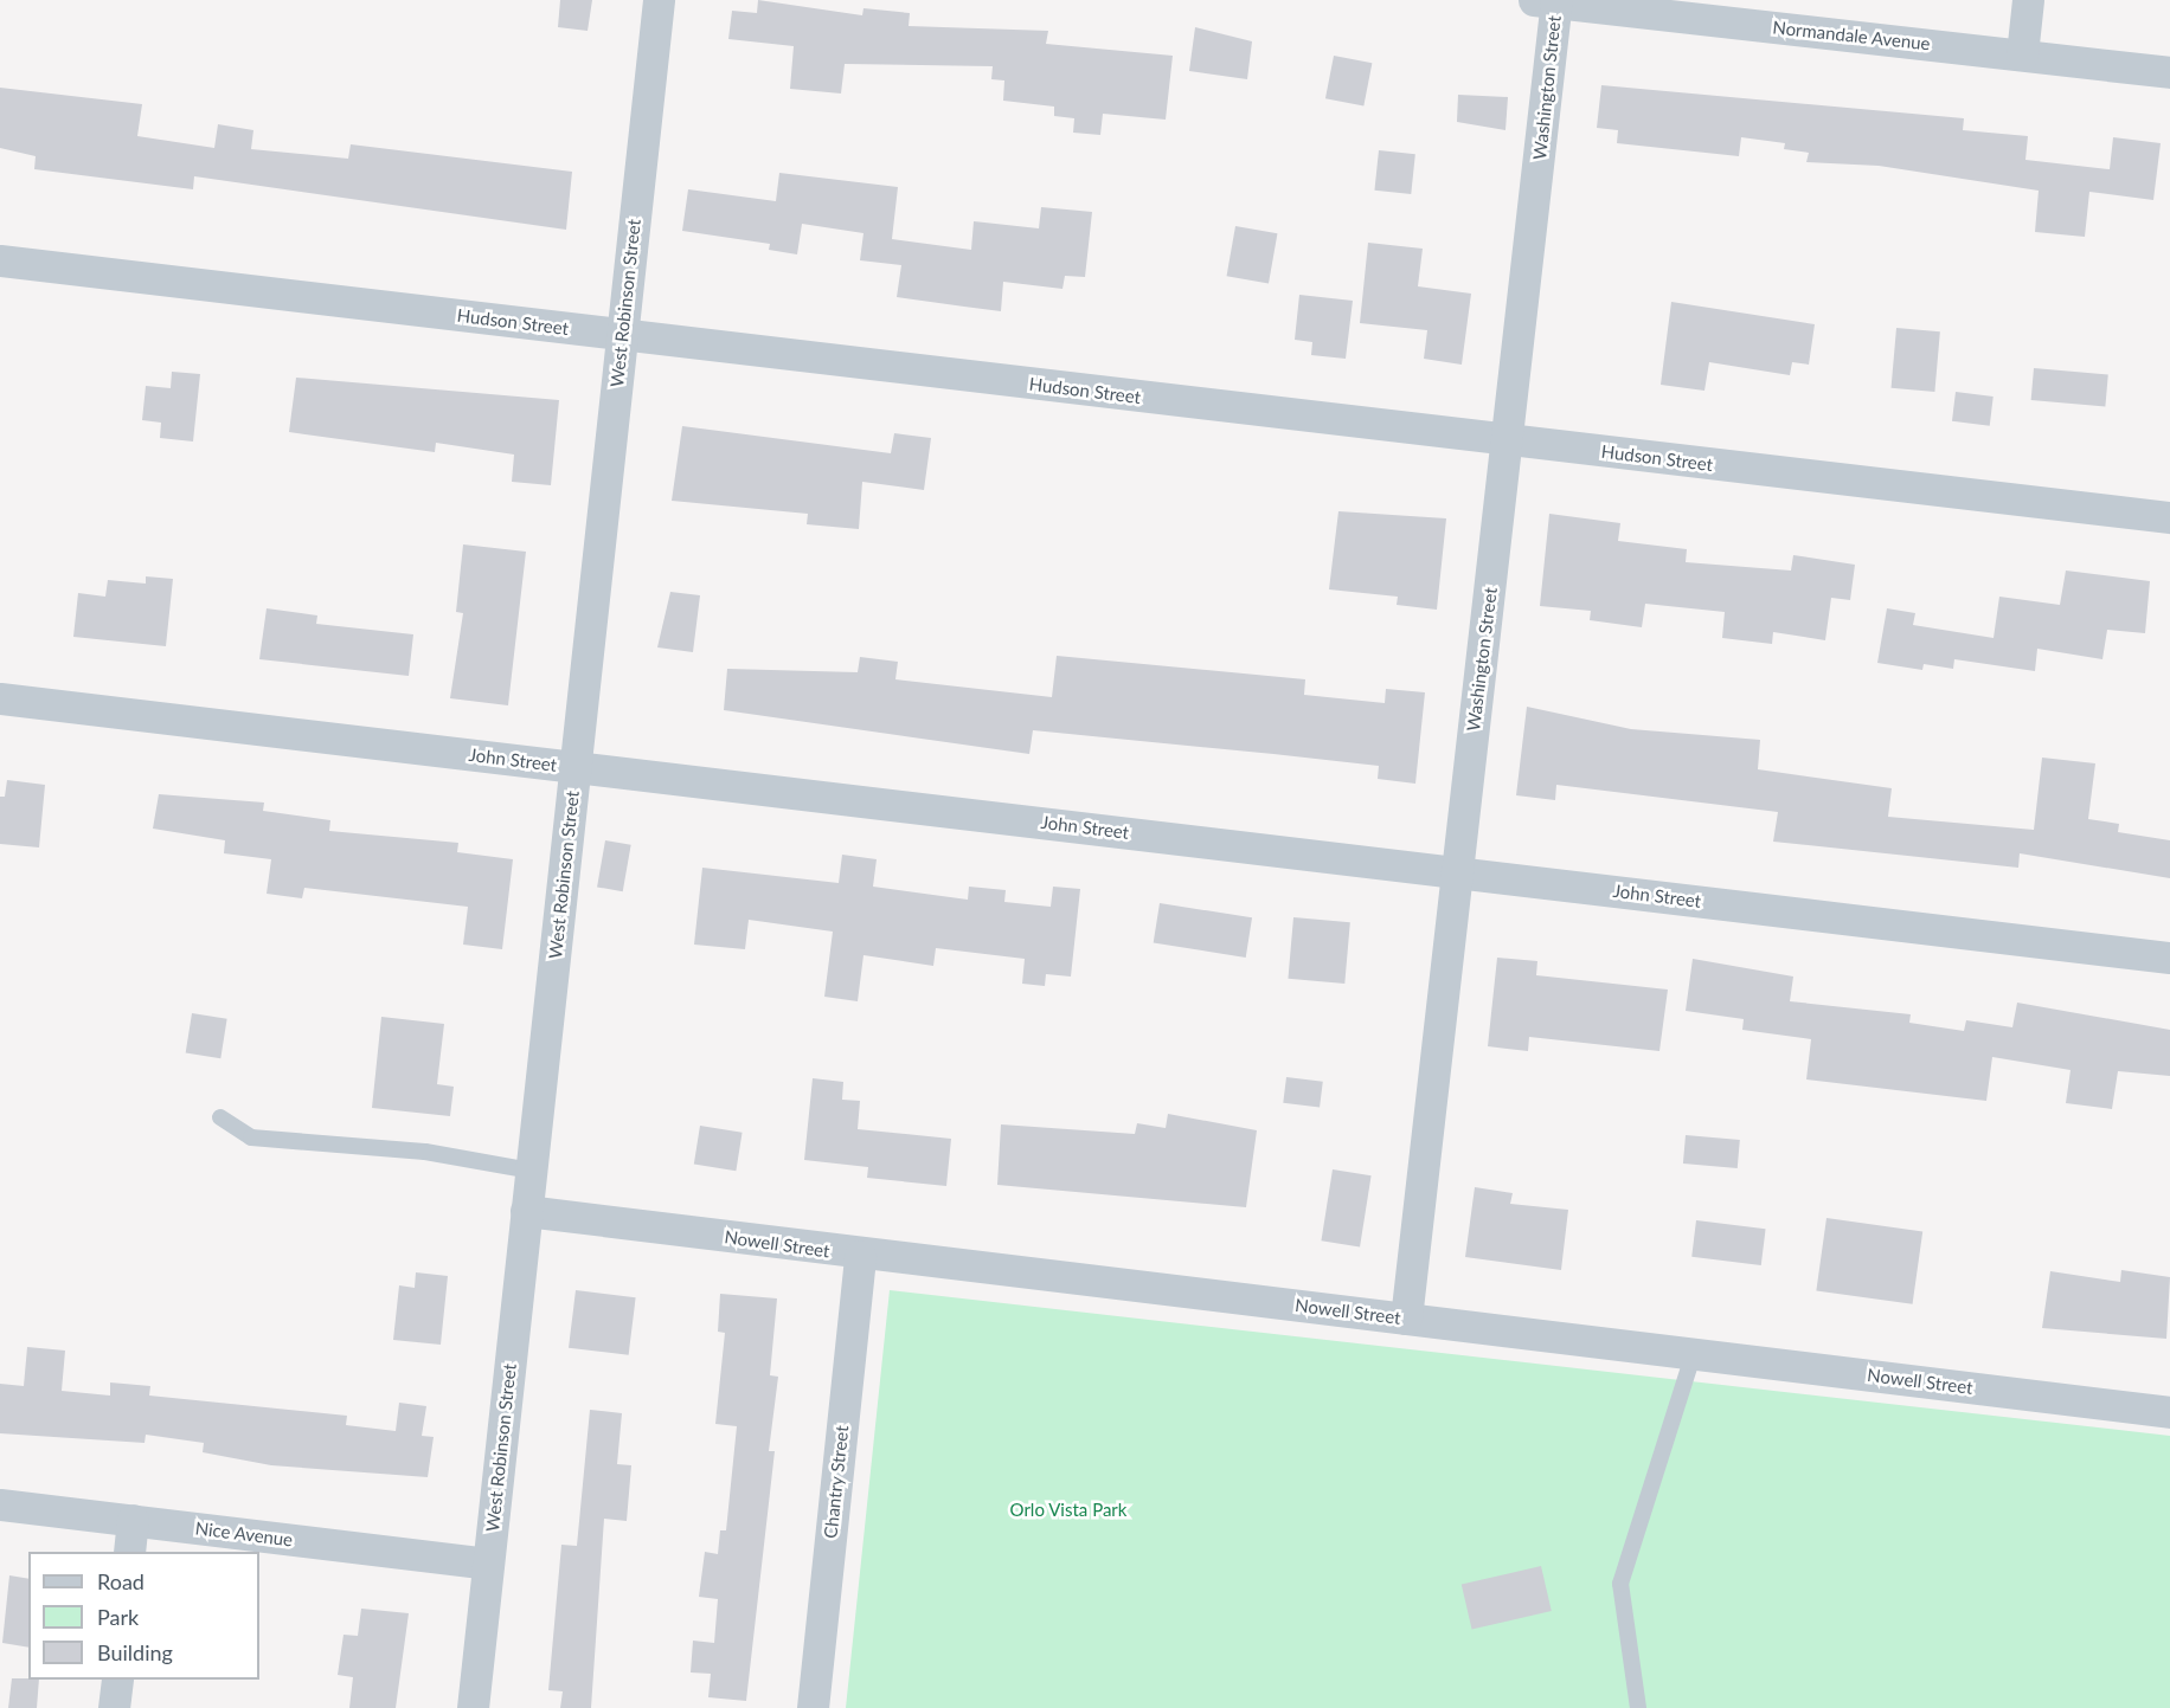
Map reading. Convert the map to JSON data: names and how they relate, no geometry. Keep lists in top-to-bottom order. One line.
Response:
{"streets":{"street":["Normandale Avenue","Washington Street","West Robinson Street","Hudson Street","John Street","Nowell Street","Chantry Street","Nice Avenue"]},"crossings":[["Normandale Avenue","Washington Street"],["Washington Street","Hudson Street"],["Washington Street","John Street"],["Washington Street","Nowell Street"],["West Robinson Street","Hudson Street"],["West Robinson Street","John Street"],["West Robinson Street","Nowell Street"],["West Robinson Street","Nice Avenue"],["Nowell Street","Chantry Street"]],"parks":["Orlo Vista Park"],"legend":["Road","Park","Building"]}
